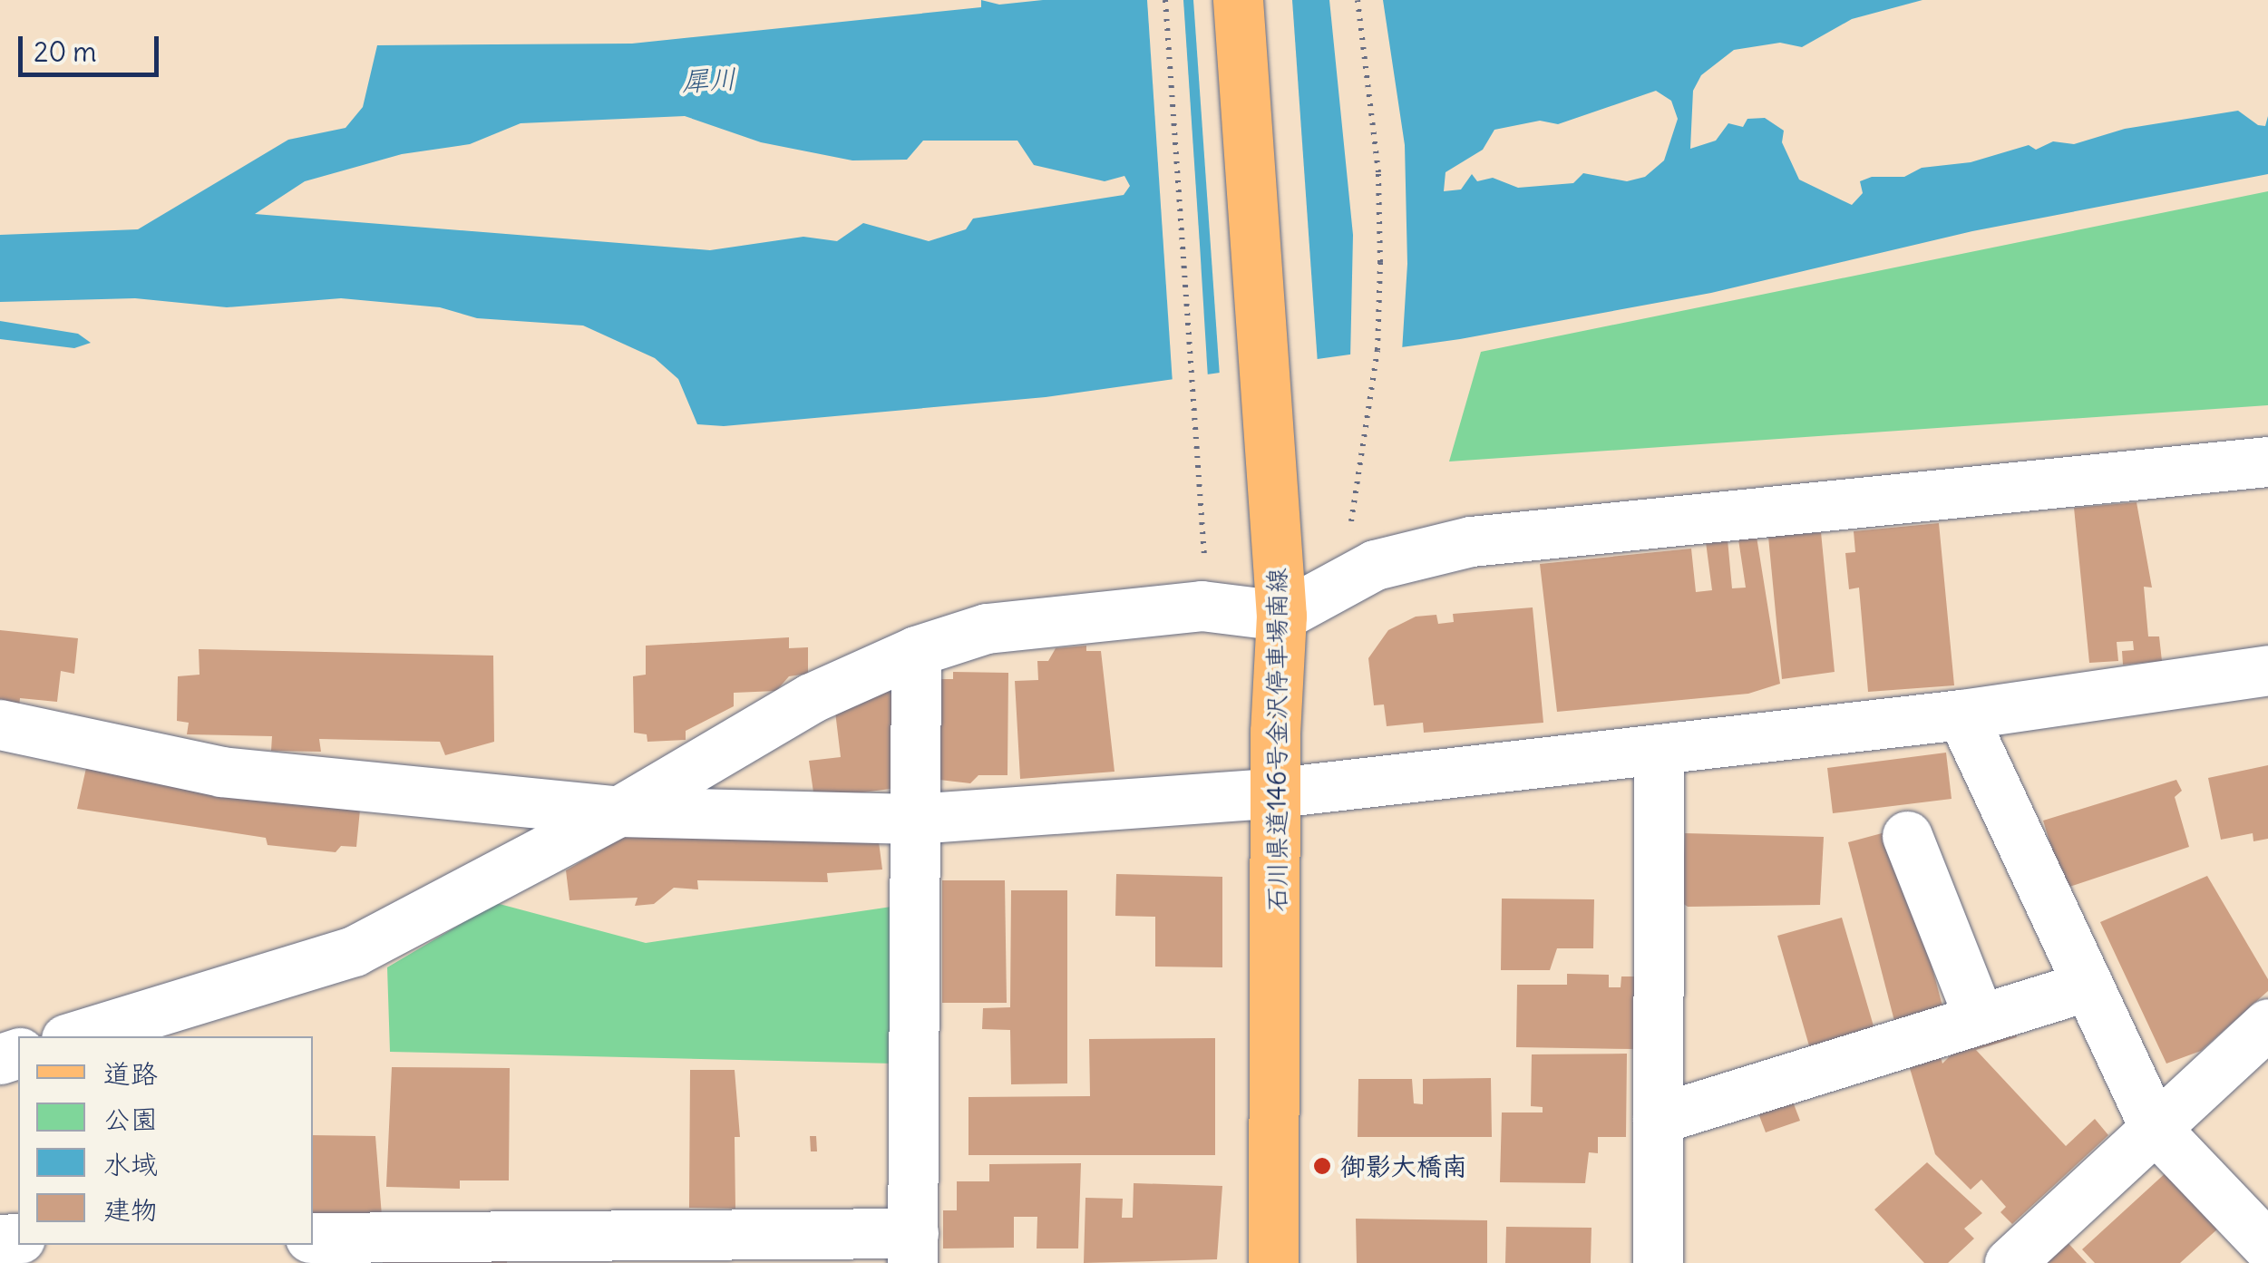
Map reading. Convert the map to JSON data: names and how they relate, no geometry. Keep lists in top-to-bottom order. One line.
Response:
{"streets":{"main road":["石川県道146号金沢停車場南線"]},"water":["犀川"],"places":["御影大橋南"],"legend":["道路","公園","水域","建物"],"scale_bar":"20 m"}
